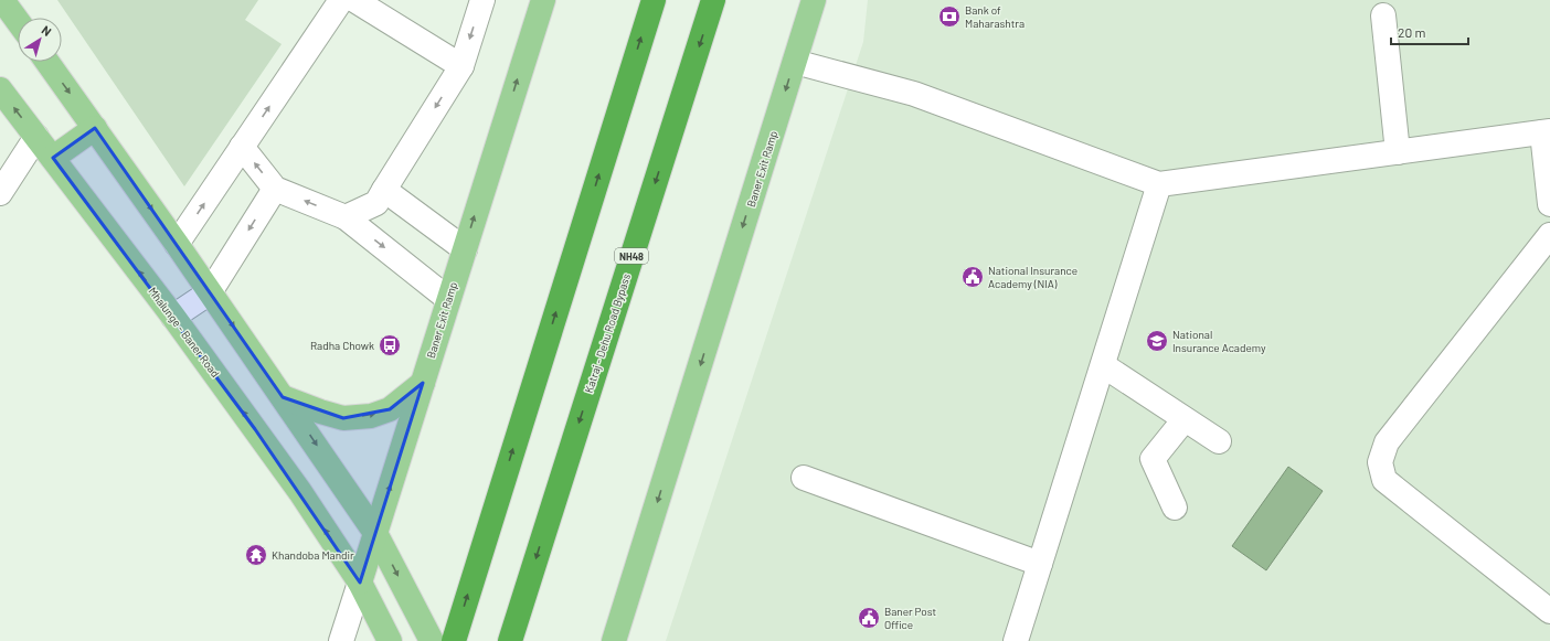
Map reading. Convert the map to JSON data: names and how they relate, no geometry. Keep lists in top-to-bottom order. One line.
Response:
{"streets":{"highway":["NH48","Katraj - Dehu Road Bypass"],"main road":["Baner Exit Ramp","Mhalunge - Baner Road"]},"crossings":[["Baner Exit Ramp","Mhalunge - Baner Road"]],"places":{"bank":["Bank of Maharashtra"],"public building":["National Insurance Academy (NIA)","Baner Post Office"],"school or university":["National Insurance Academy"],"bus stop":["Radha Chowk"],"temple":["Khandoba Mandir"]},"scale_bar":"20 m","north":"top right"}
